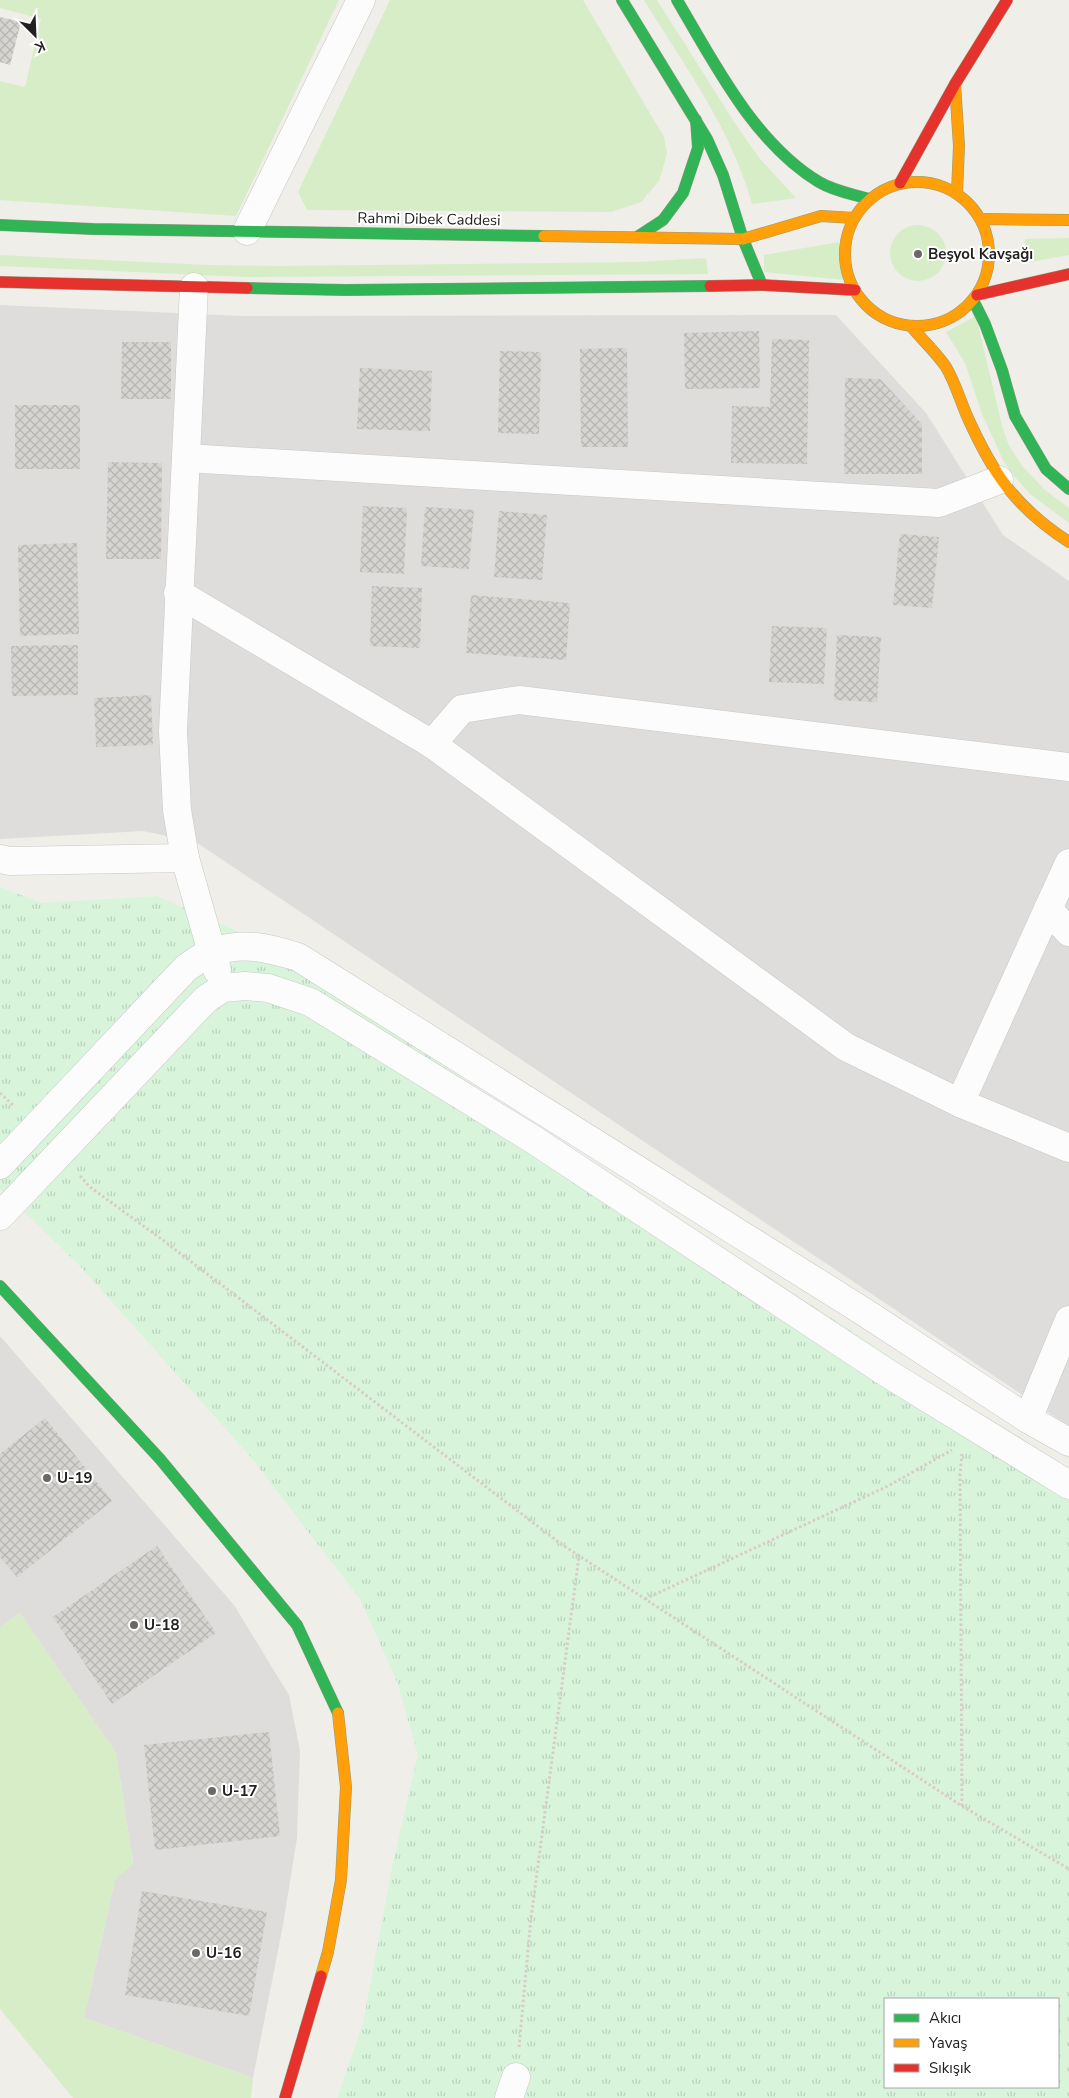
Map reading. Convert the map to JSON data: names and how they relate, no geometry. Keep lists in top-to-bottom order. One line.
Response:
{"streets":{"main road":["Rahmi Dibek Caddesi"]},"places":["Beşyol Kavşağı","U-19","U-18","U-17","U-16"],"legend":["Akıcı","Yavaş","Sıkışık"],"north":"bottom right"}
